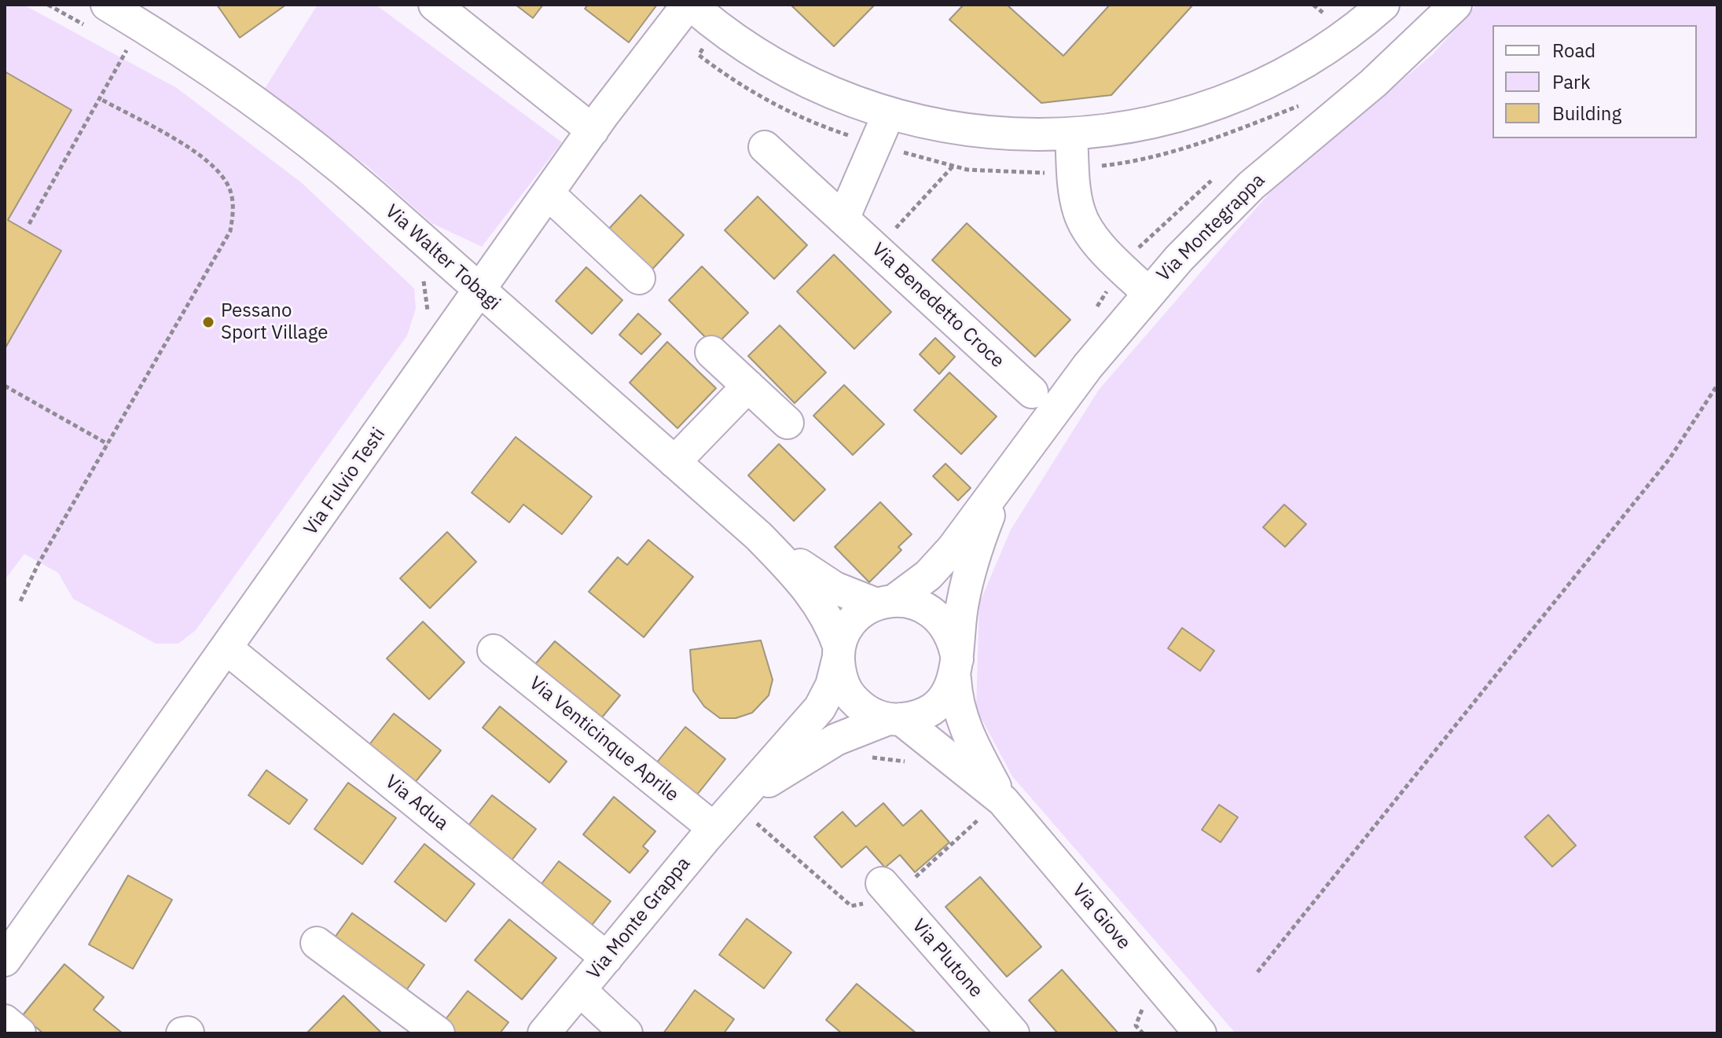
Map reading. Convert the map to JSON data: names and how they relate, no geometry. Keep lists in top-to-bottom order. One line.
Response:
{"streets":{"street":["Via Montegrappa","Via Walter Tobagi","Via Benedetto Croce","Via Fulvio Testi","Via Venticinque Aprile","Via Adua","Via Giove","Via Monte Grappa","Via Plutone"]},"crossings":[["Via Montegrappa","Via Walter Tobagi"],["Via Montegrappa","Via Giove"],["Via Montegrappa","Via Monte Grappa"],["Via Walter Tobagi","Via Fulvio Testi"],["Via Walter Tobagi","Via Giove"],["Via Walter Tobagi","Via Monte Grappa"],["Via Fulvio Testi","Via Adua"],["Via Venticinque Aprile","Via Monte Grappa"],["Via Adua","Via Monte Grappa"],["Via Giove","Via Monte Grappa"]],"places":["Pessano Sport Village"],"legend":["Road","Park","Building"]}
